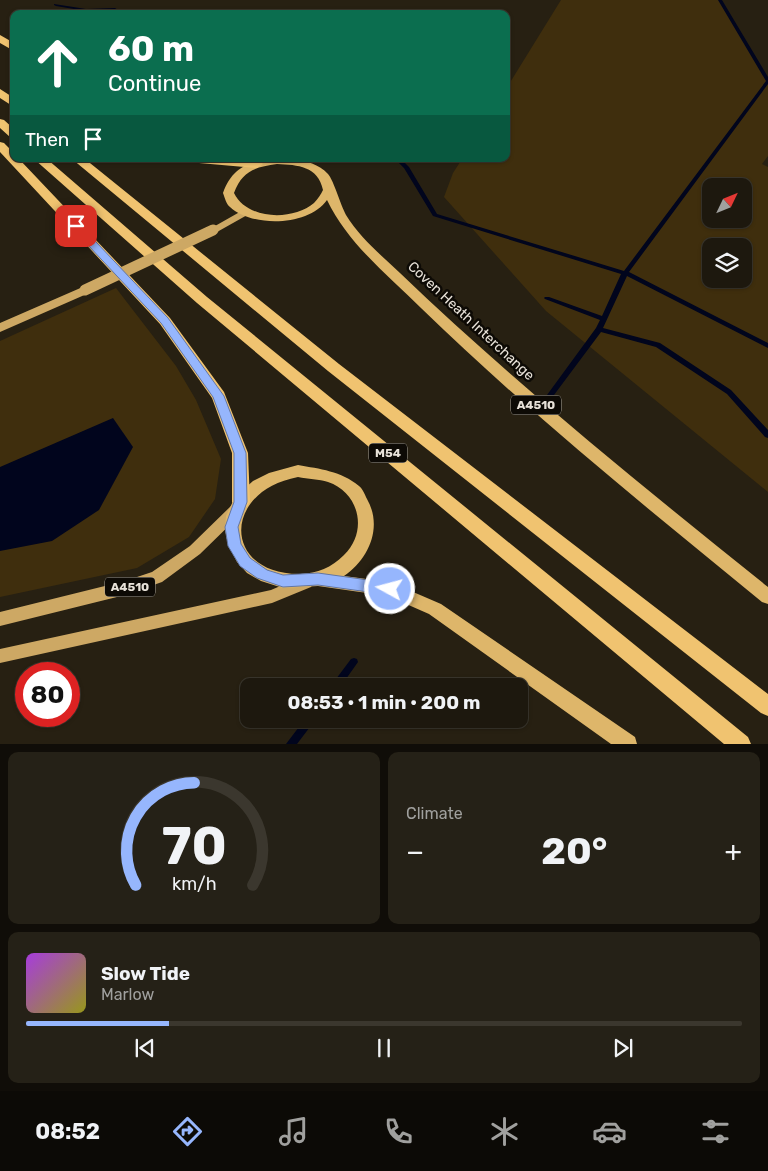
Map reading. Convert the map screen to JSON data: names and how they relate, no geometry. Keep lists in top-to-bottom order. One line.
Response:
{"streets":{"highway":["Coven Heath Interchange","A4510","M54"]},"north":"top right","page":{"turn":["60 m","Continue"],"then":"Then","limit":"80","trip":"08:53 · 1 min · 200 m","tile":"Climate","heat":["−","20°","+"],"song":["Slow Tide","Marlow"],"tabs":"08:52","gauge":["70","km/h"]}}
